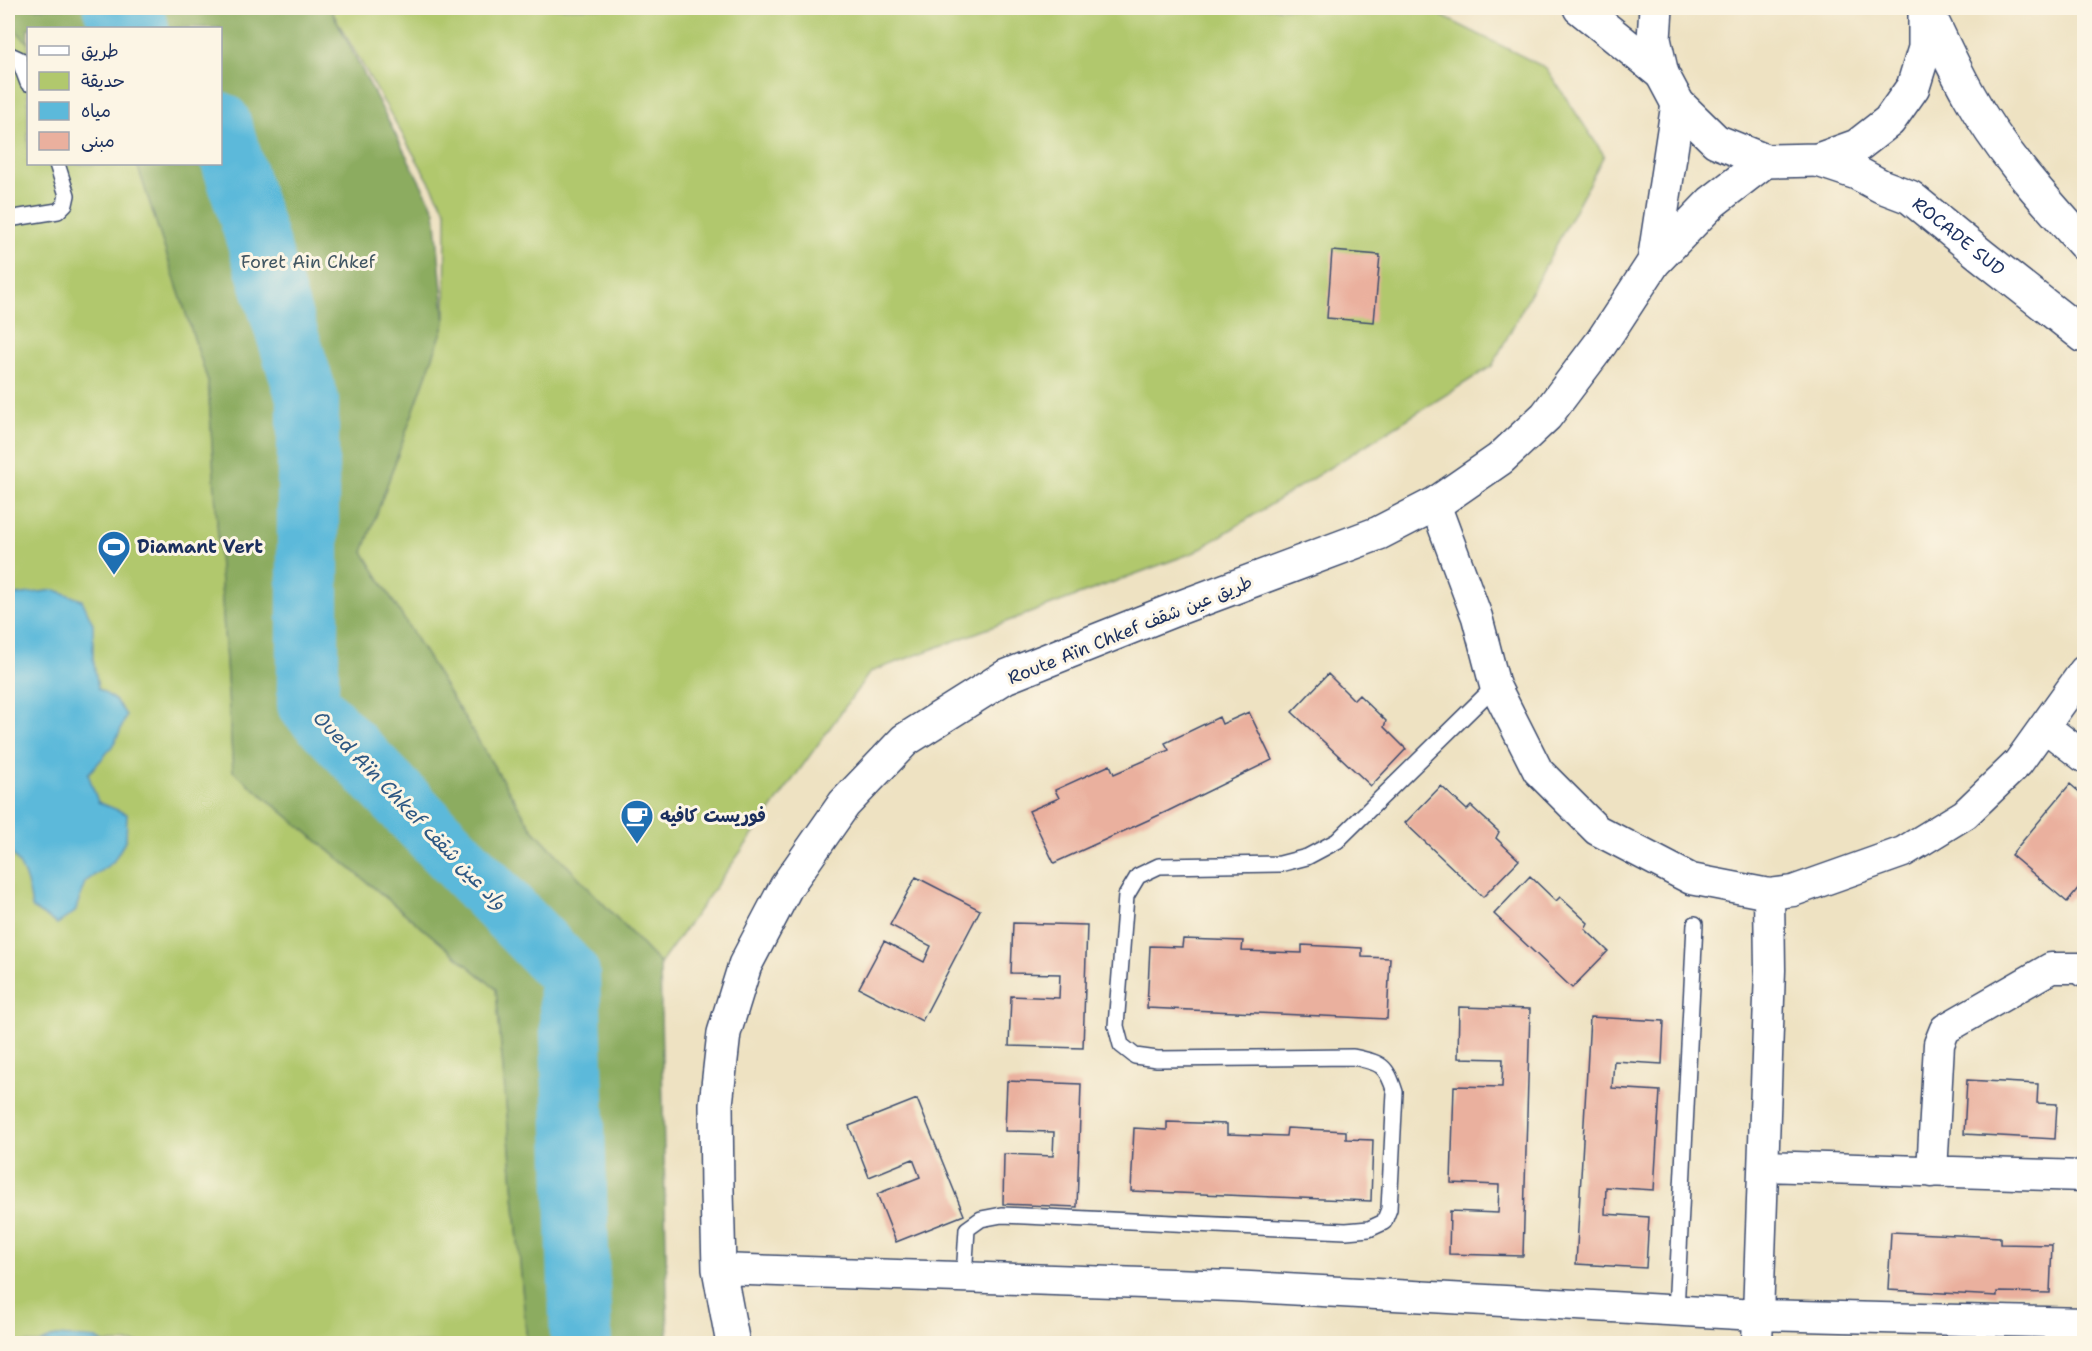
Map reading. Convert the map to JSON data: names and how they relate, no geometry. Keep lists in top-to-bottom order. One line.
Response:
{"streets":{"main road":["ROCADE SUD","Route Aïn Chkef طريق عين شقف"]},"water":["Oued Aïn Chkef واد عين شقف"],"parks":["Foret Ain Chkef"],"places":{"sports":["Diamant Vert"],"cafe":["فوريست كافيه"]},"legend":["طريق","حديقة","مياه","مبنى"]}
